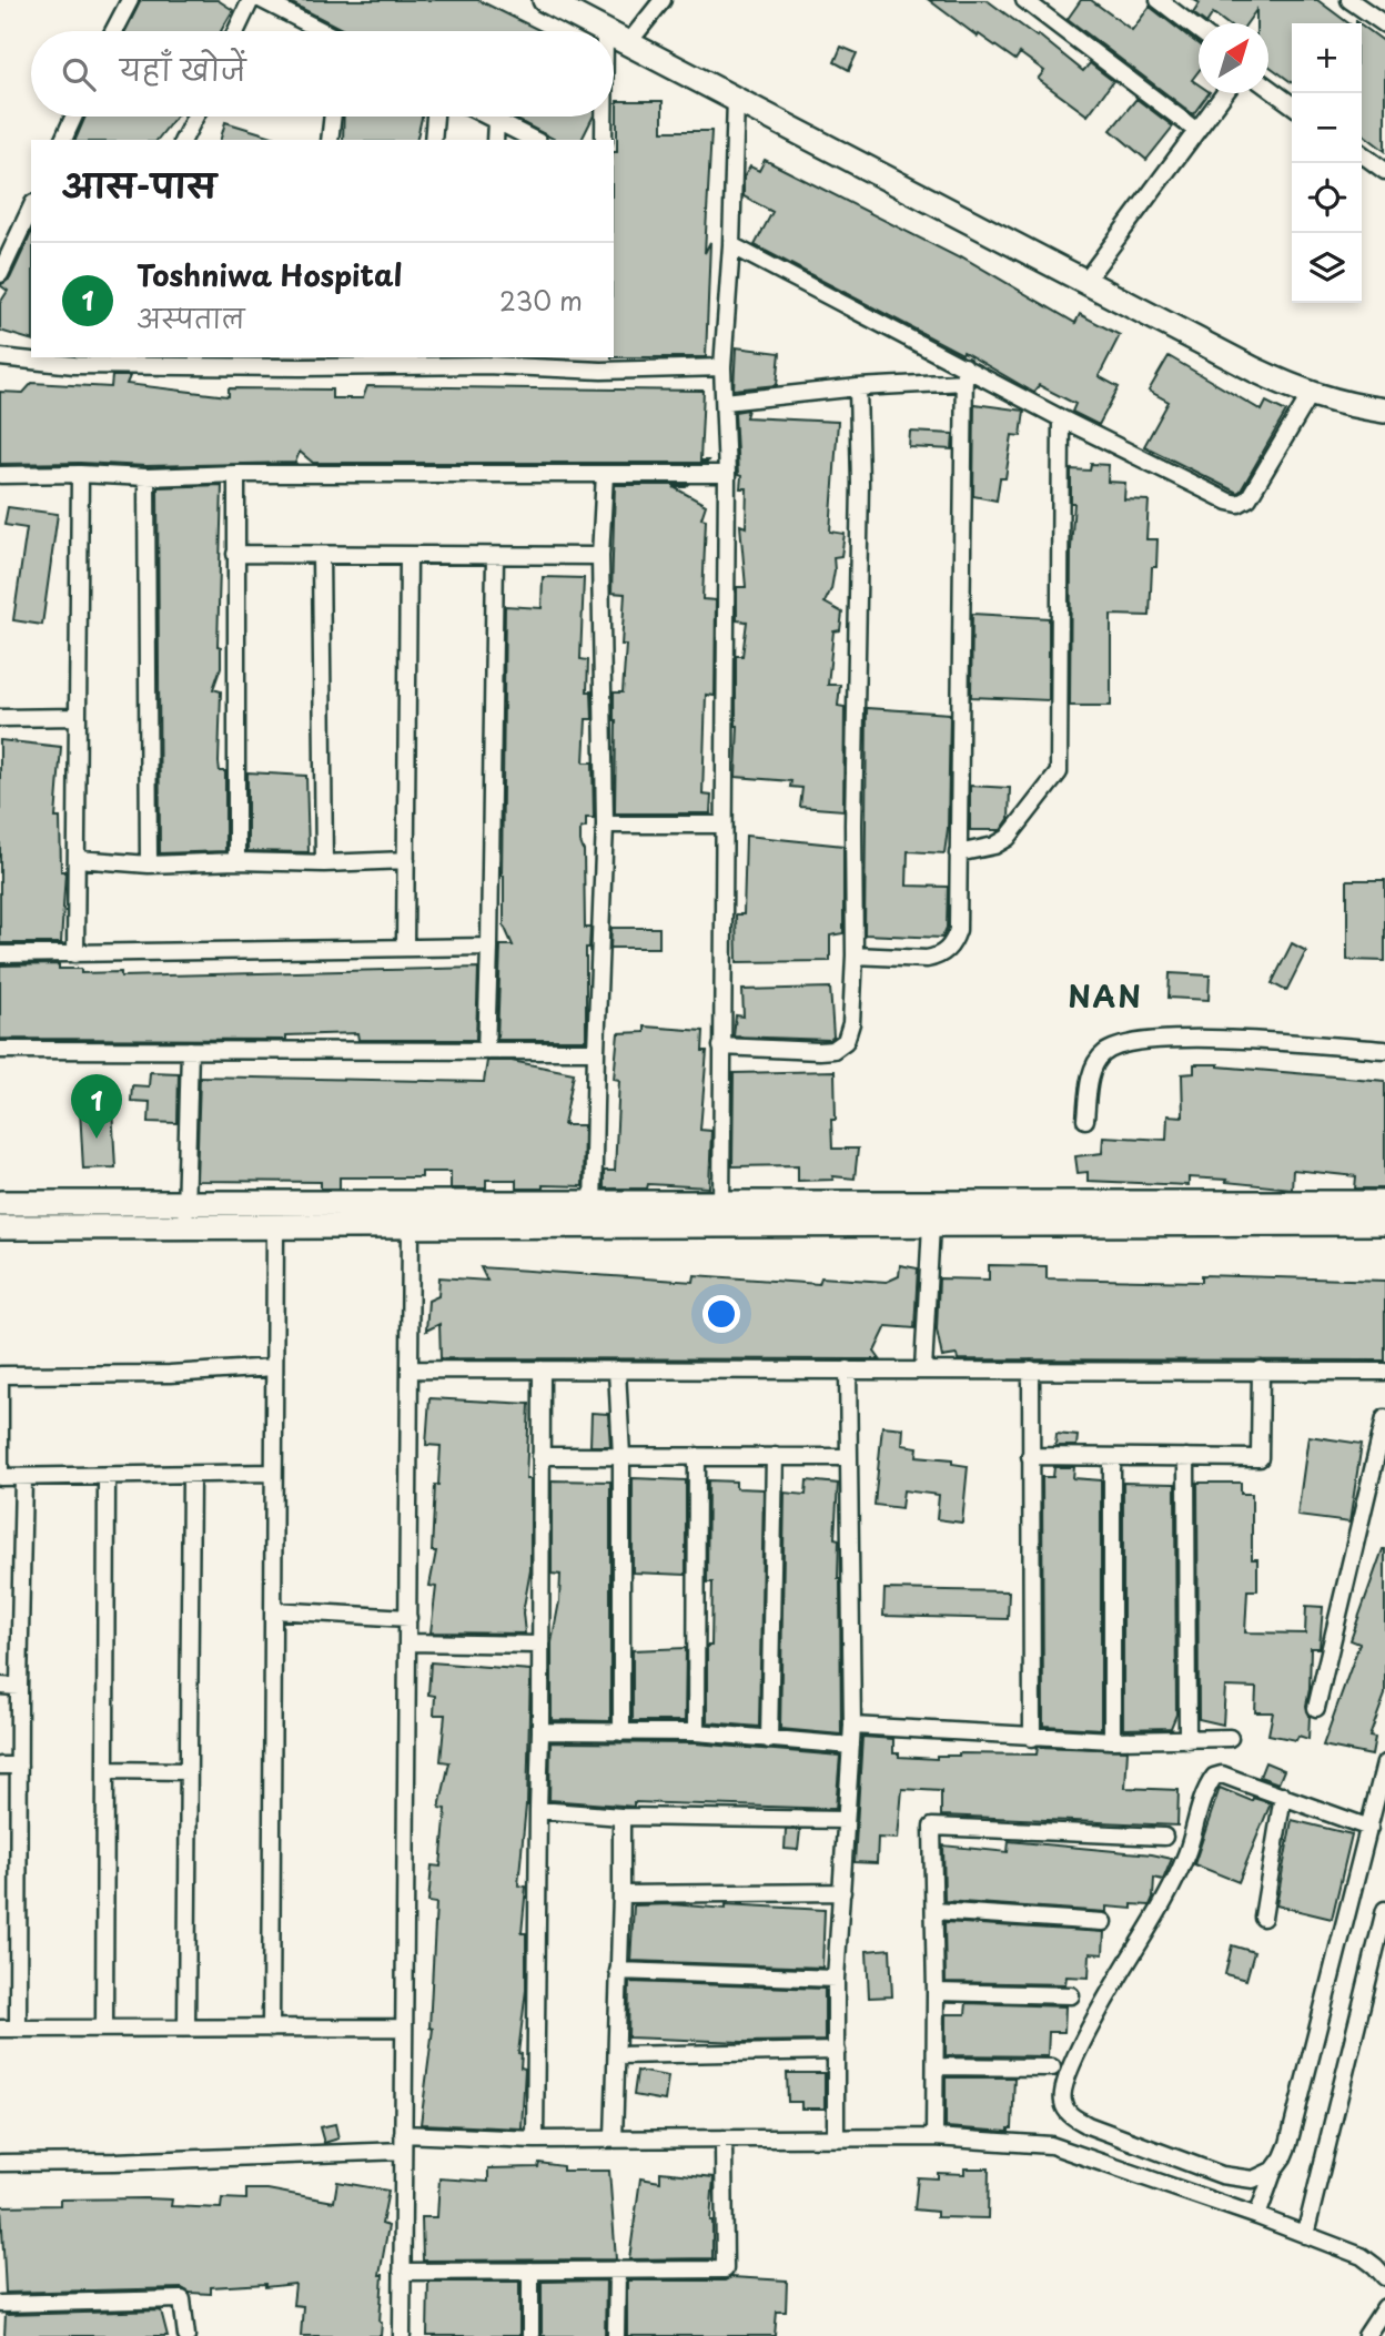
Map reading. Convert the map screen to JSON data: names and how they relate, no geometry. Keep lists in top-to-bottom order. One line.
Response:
{"districts":["NAN"],"north":"top right","page":{"map_buttons":["+","−"],"search":"यहाँ खोजें","heading":"आस-पास","list":[{"mark":"1","name":"Toshniwa Hospital","note":"अस्पताल","value":"230 m"}],"pins":"1"}}
